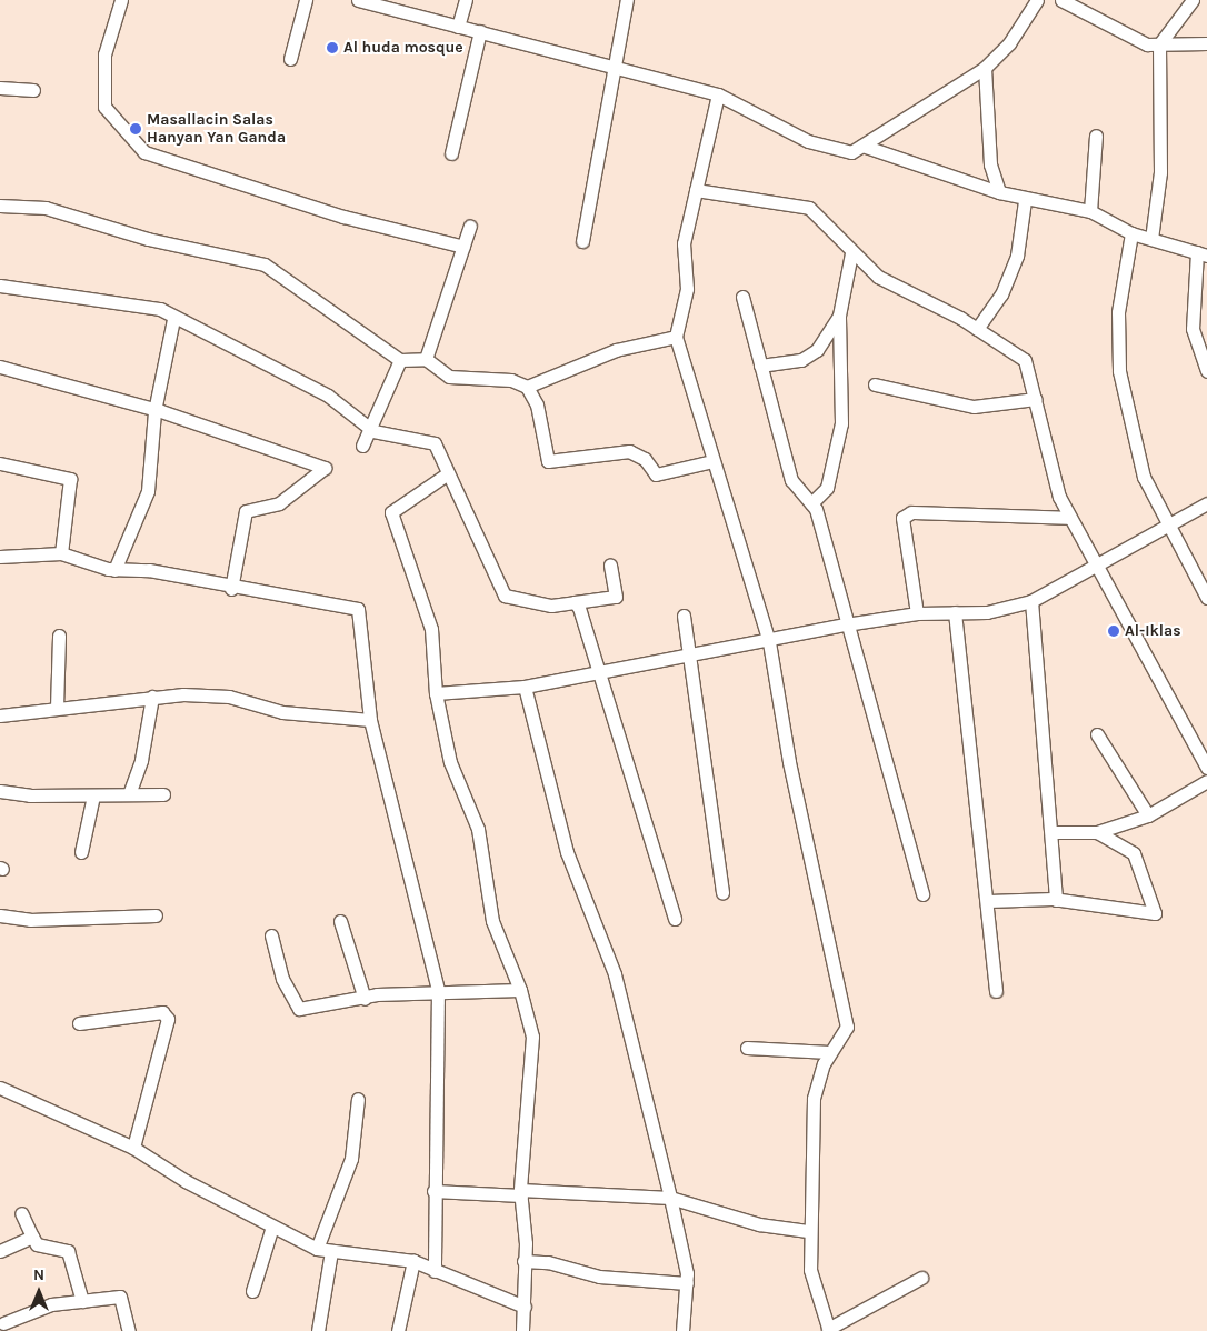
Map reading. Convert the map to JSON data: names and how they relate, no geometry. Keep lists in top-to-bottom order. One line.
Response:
{"places":["Al huda mosque","Masallacin Salas Hanyan Yan Ganda","Al-Iklas"],"north":"top"}
